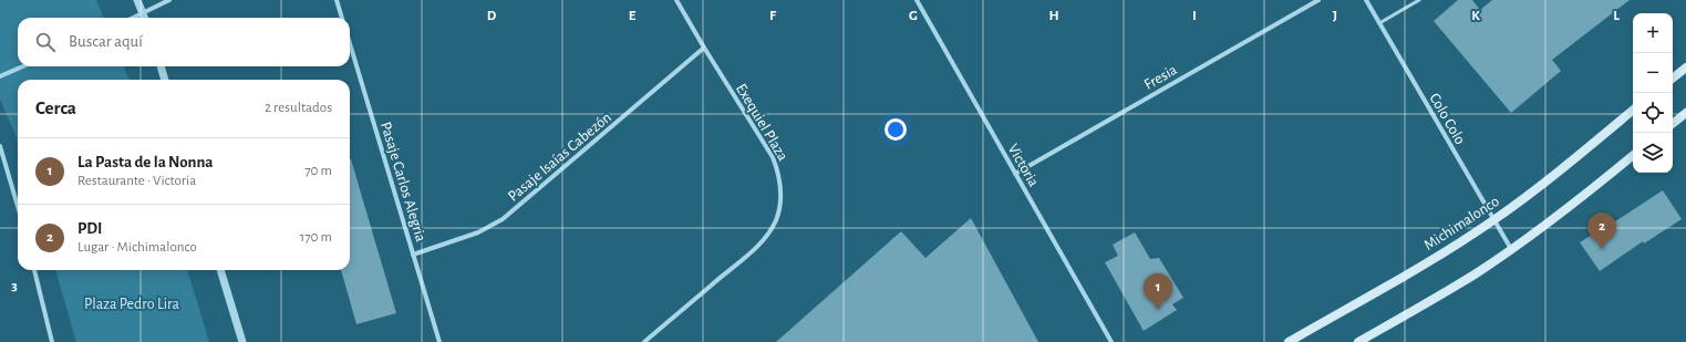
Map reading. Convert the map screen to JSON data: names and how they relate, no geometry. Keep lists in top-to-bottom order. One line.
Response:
{"streets":{"main road":["Michimalonco"],"street":["Fresia","Colo Colo","Exequiel Plaza","Pasaje Isaías Cabezón","Victoria","Pasaje Carlos Alegria"]},"crossings":[["Fresia","Victoria"],["Colo Colo","Michimalonco"],["Exequiel Plaza","Pasaje Isaías Cabezón"],["Pasaje Isaías Cabezón","Pasaje Carlos Alegria"]],"parks":["Plaza Pedro Lira"],"page":{"map_buttons":["+","−"],"search":"Buscar aquí","heading":["Cerca","2 resultados"],"list":[{"mark":"1","name":"La Pasta de la Nonna","note":"Restaurante · Victoria","value":"70 m"},{"mark":"2","name":"PDI","note":"Lugar · Michimalonco","value":"170 m"}],"pins":["2","1"]},"grid":{"columns":["D","E","F","G","H","I","J","K","L"],"rows":["3"]}}
